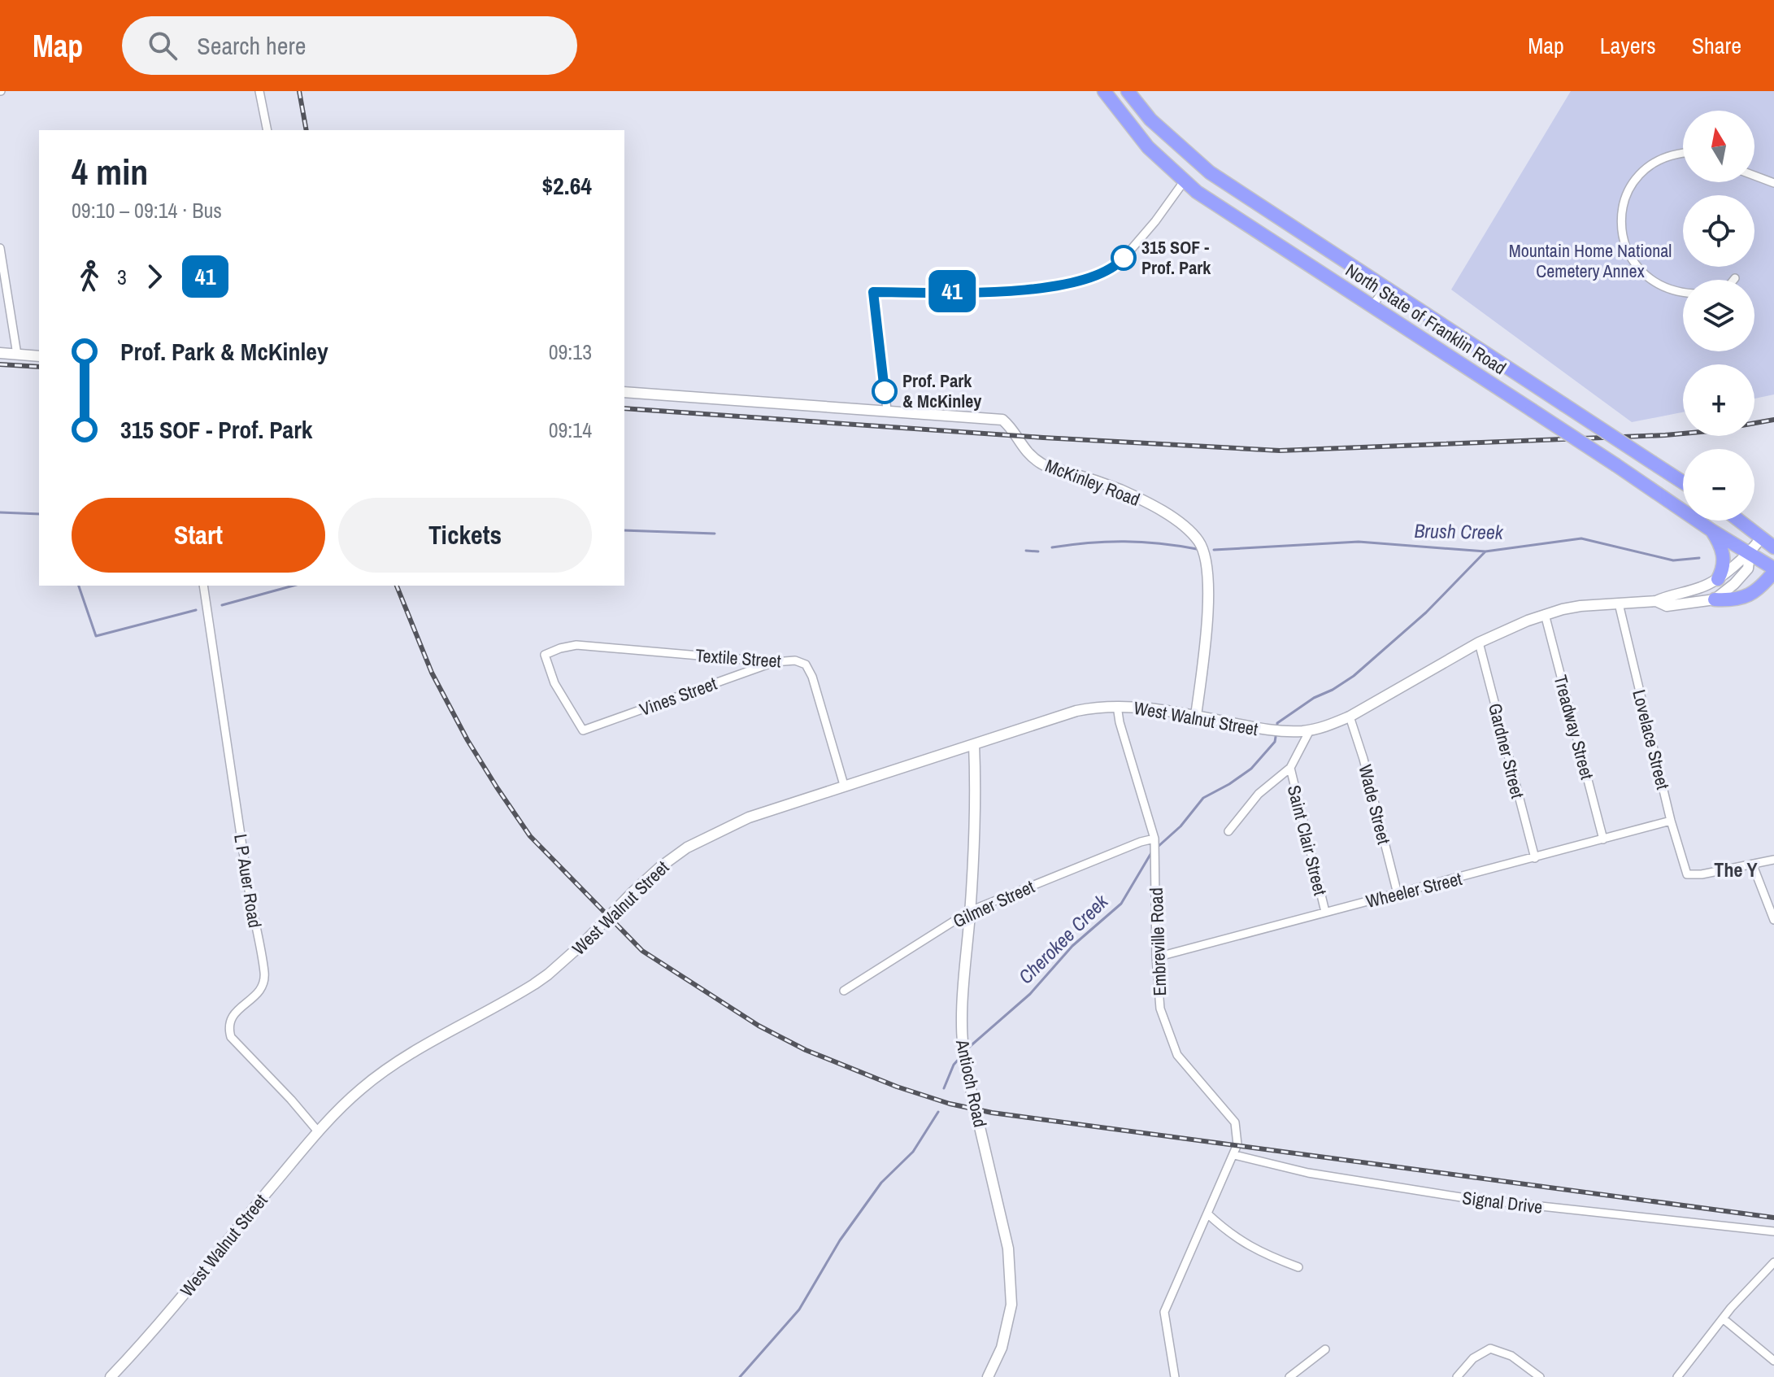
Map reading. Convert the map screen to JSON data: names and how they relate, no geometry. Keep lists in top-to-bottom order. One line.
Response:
{"streets":{"highway":["North State of Franklin Road"],"main road":["McKinley Road","West Walnut Street","Antioch Road"],"street":["Textile Street","Vines Street","Treadway Street","Lovelace Street","Gardner Street","Wade Street","Saint Clair Street","L P Auer Road","Wheeler Street","Gilmer Street","Embreville Road","Signal Drive"]},"crossings":[["North State of Franklin Road","West Walnut Street"],["McKinley Road","West Walnut Street"],["Textile Street","Vines Street"],["Textile Street","West Walnut Street"],["West Walnut Street","Treadway Street"],["West Walnut Street","Lovelace Street"],["West Walnut Street","Gardner Street"],["West Walnut Street","Wade Street"],["West Walnut Street","L P Auer Road"],["West Walnut Street","Embreville Road"],["West Walnut Street","Antioch Road"],["Treadway Street","Wheeler Street"],["Lovelace Street","Wheeler Street"],["Gardner Street","Wheeler Street"],["Wade Street","Wheeler Street"],["Saint Clair Street","Wheeler Street"],["Wheeler Street","Embreville Road"],["Gilmer Street","Embreville Road"],["Gilmer Street","Antioch Road"],["Embreville Road","Signal Drive"]],"districts":["The Y"],"water":["Brush Creek","Cherokee Creek"],"parks":["Mountain Home National Cemetery Annex"],"places":["315 SOF - Prof. Park","Prof. Park & McKinley"],"lines":["bus line 41"],"north":"top","page":{"header":"Map","search":"Search here","nav":["Map","Layers","Share"],"on_map":"41","map_buttons":["+","−"],"heading":["4 min","09:10 – 09:14 · Bus","$2.64"],"legs":["3","41"],"list":[{"name":"Prof. Park & McKinley","value":"09:13"},{"name":"315 SOF - Prof. Park","value":"09:14"}],"buttons":["Start","Tickets"]}}
